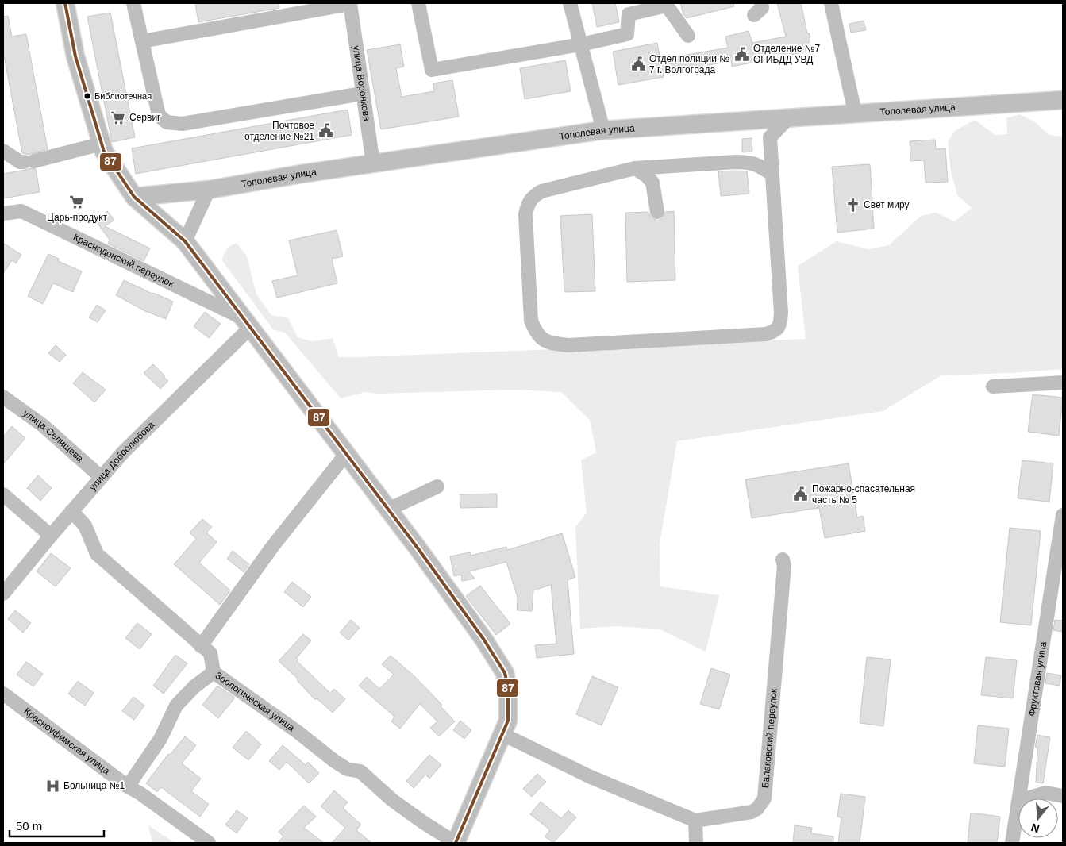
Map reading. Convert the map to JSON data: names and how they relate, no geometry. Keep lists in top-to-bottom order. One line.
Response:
{"streets":{"main road":["Тополевая улица"],"street":["улица Воронкова","Краснодонский переулок","улица Селищева","улица Добролюбова","Фруктовая улица","Зоологическая улица","Балаковский переулок","Красноуфимская улица"]},"crossings":[["улица Воронкова","Тополевая улица"],["Краснодонский переулок","улица Добролюбова"],["улица Селищева","улица Добролюбова"],["улица Добролюбова","Зоологическая улица"]],"places":{"public building":["Отделение №7 ОГИБДД УВД","Отдел полиции № 7 г. Волгограда","Почтовое отделение №21","Пожарно-спасательная часть № 5"],"other":["Библиотечная"],"supermarket":["Сервиг","Царь-продукт"],"church":["Свет миру"],"hospital":["Больница №1"]},"lines":["transit line 87"],"scale_bar":"50 m","north":"bottom"}
